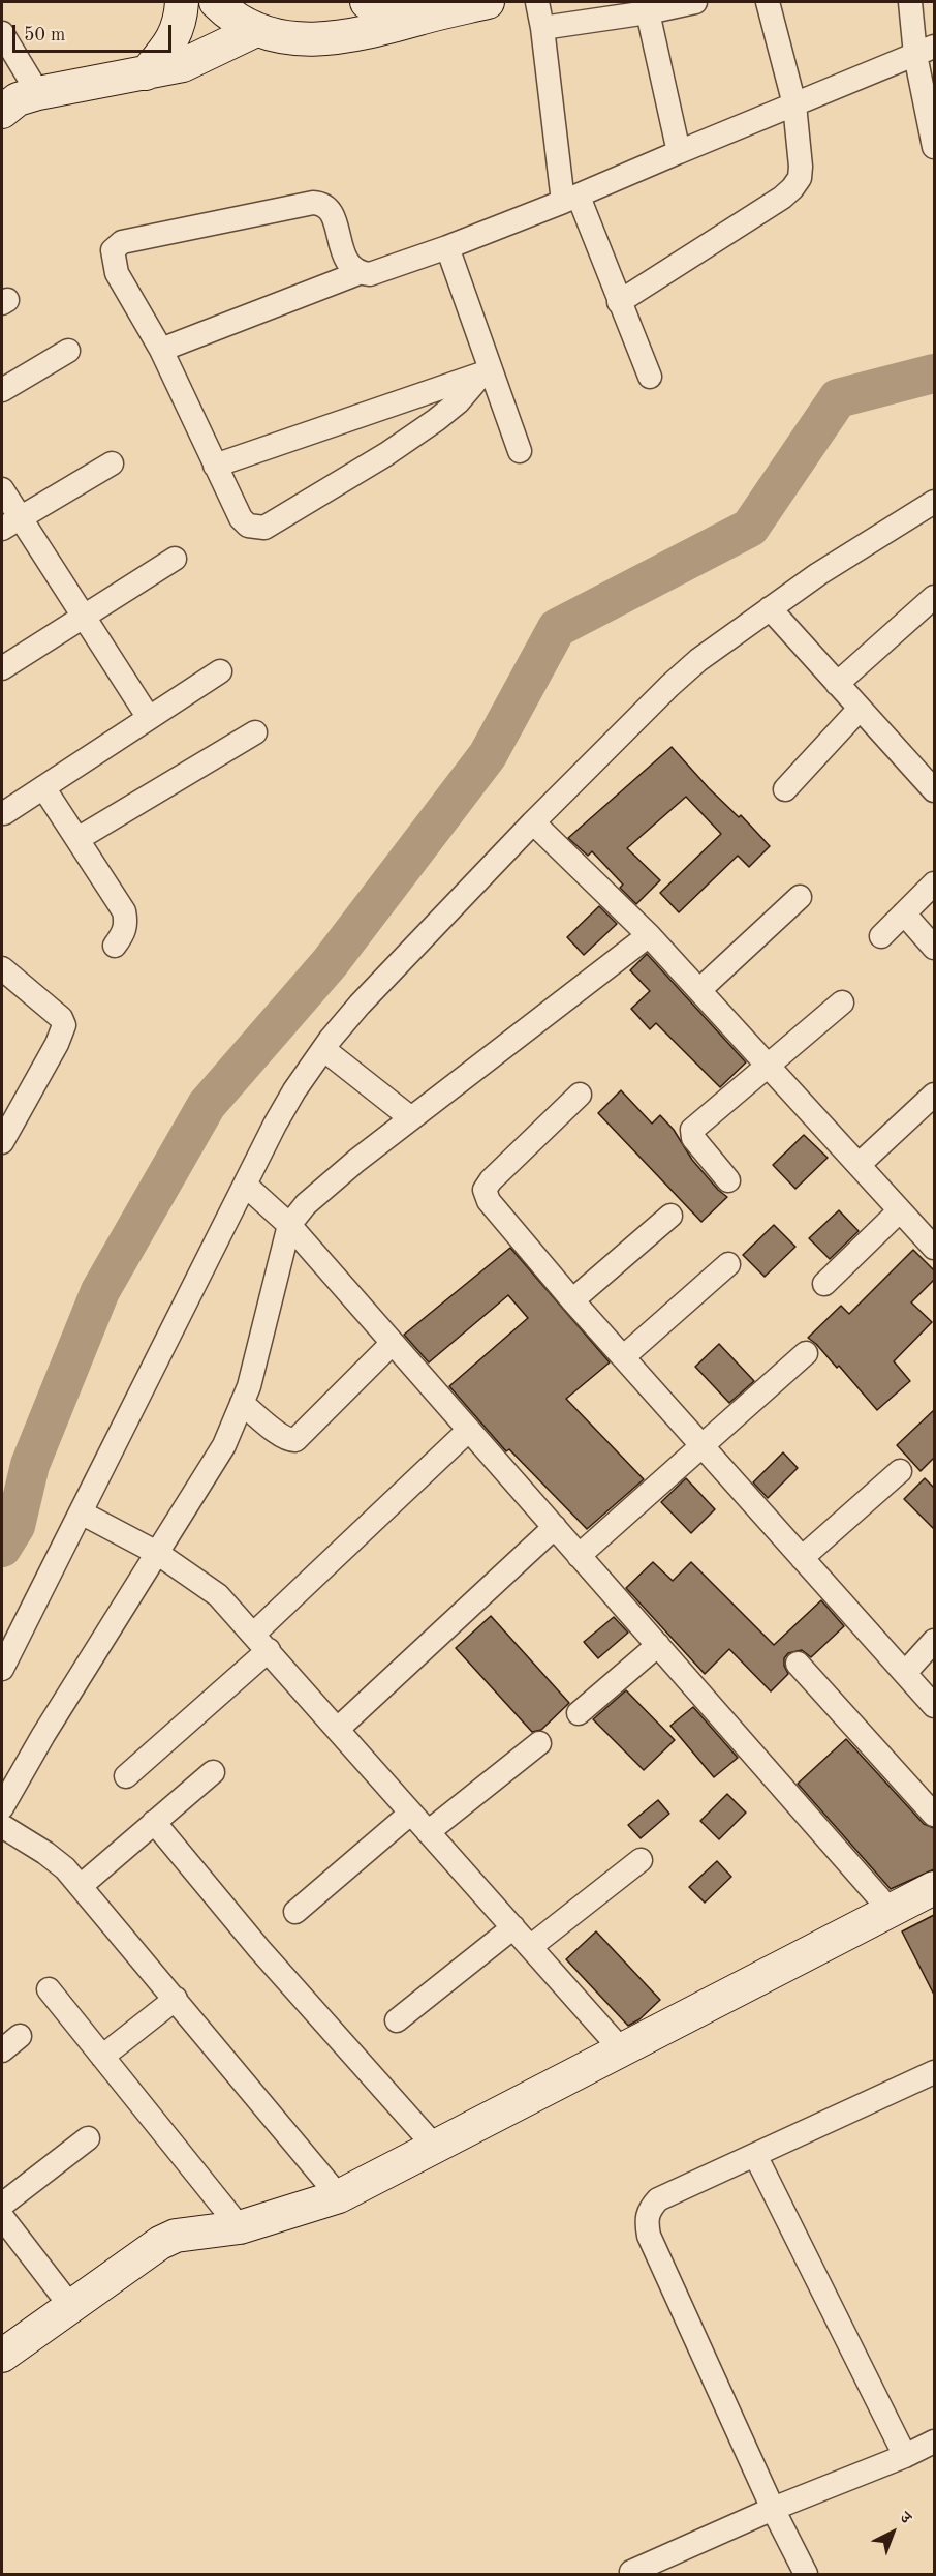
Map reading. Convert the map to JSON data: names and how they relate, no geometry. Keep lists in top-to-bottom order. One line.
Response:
{"scale_bar":"50 m","north":"top right"}
